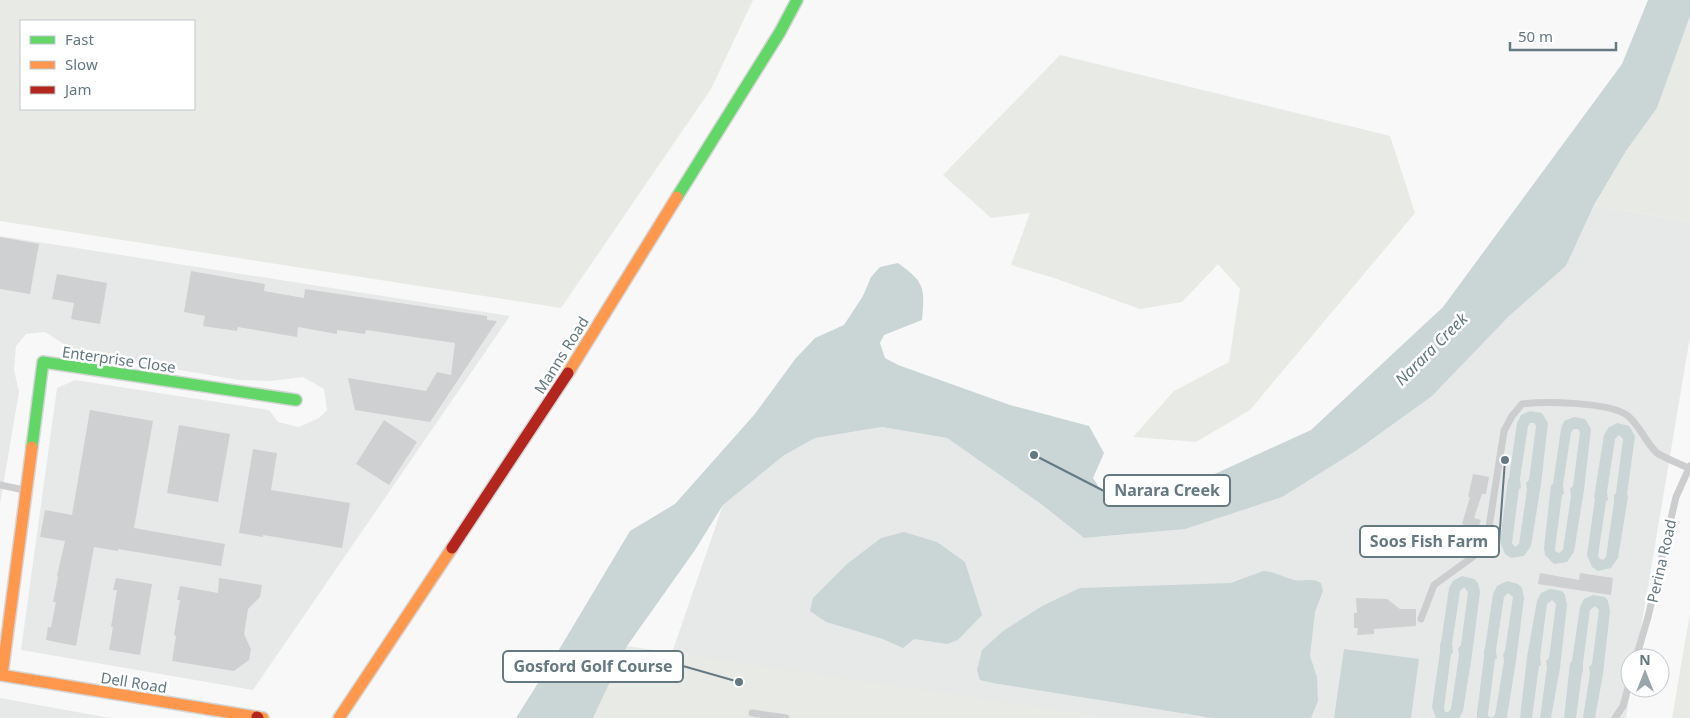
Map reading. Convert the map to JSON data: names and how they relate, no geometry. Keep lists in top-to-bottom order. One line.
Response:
{"streets":{"main road":["Manns Road","Enterprise Close","Dell Road"],"lane":["Perina Road"]},"crossings":[["Enterprise Close","Dell Road"]],"water":["Narara Creek"],"places":["Narara Creek","Soos Fish Farm","Gosford Golf Course"],"legend":["Fast","Slow","Jam"],"scale_bar":"50 m","north":"top"}
